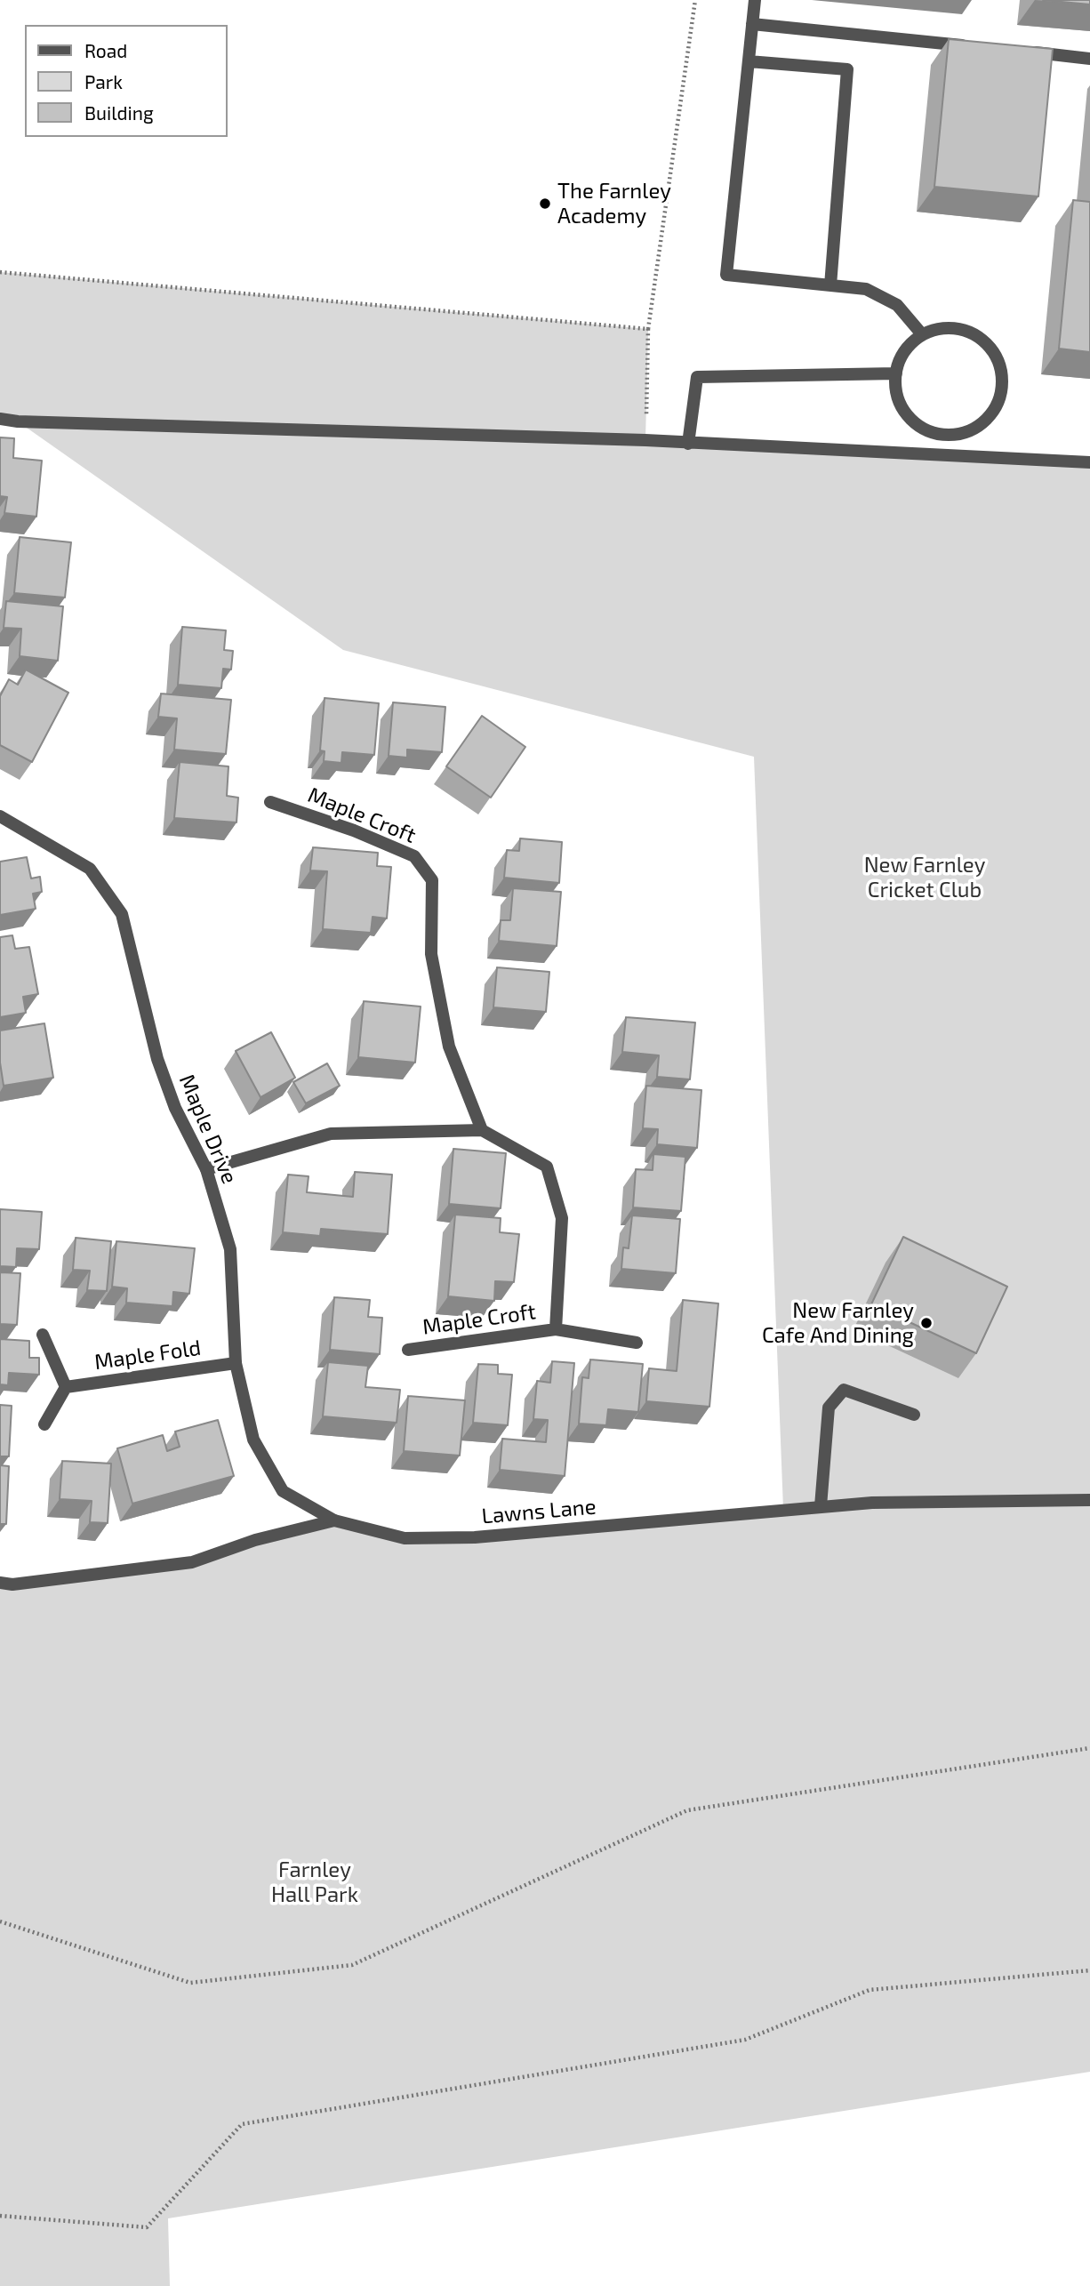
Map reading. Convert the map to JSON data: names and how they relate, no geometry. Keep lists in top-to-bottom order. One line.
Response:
{"streets":{"street":["Maple Croft","Maple Drive","Maple Fold","Lawns Lane"]},"crossings":[["Maple Drive","Maple Fold"],["Maple Drive","Lawns Lane"]],"parks":["New Farnley Cricket Club","Farnley Hall Park"],"places":["The Farnley Academy","New Farnley Cafe And Dining"],"legend":["Road","Park","Building"]}
